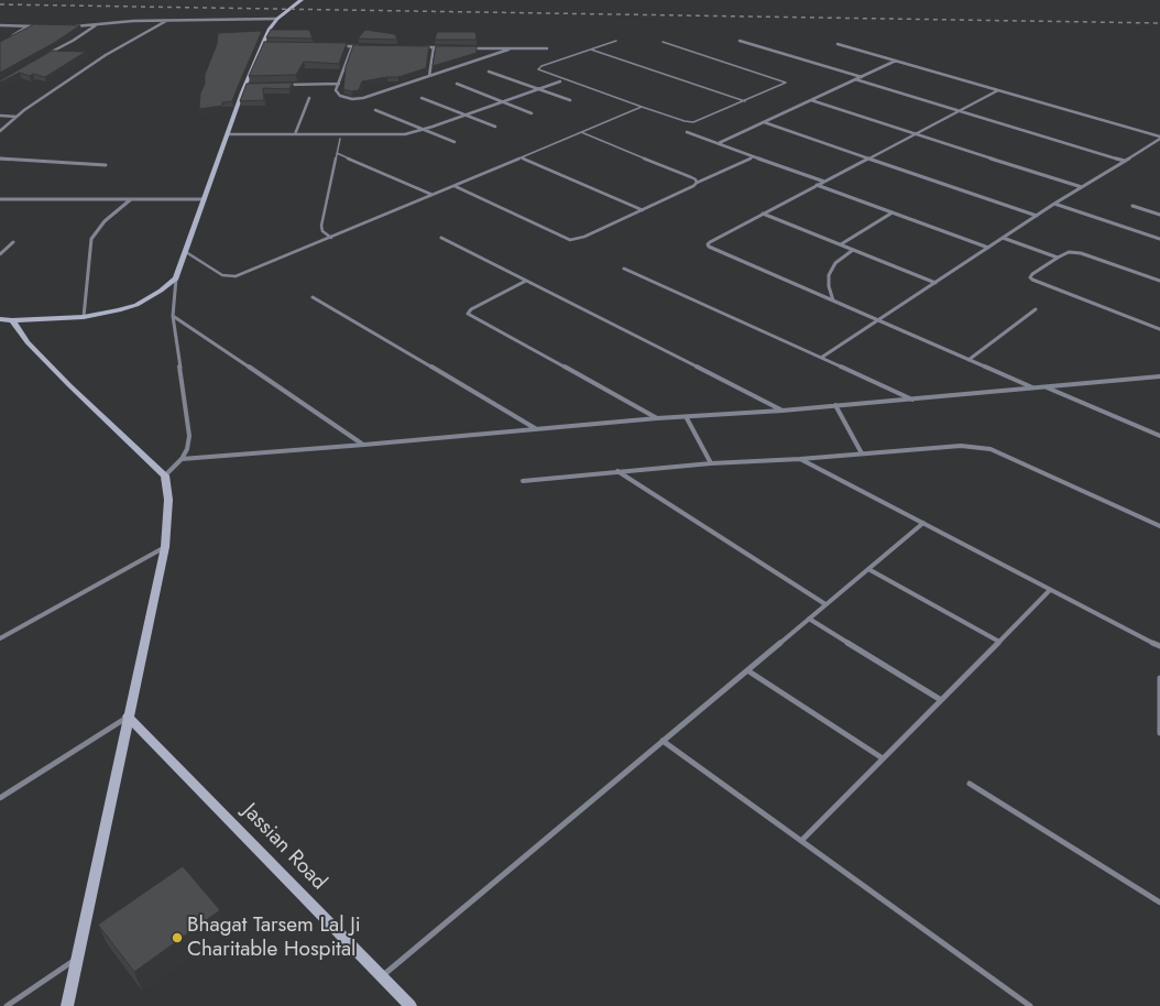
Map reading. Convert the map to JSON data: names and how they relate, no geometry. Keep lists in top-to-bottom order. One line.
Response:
{"streets":{"street":["Jassian Road"]},"places":["Bhagat Tarsem Lal Ji Charitable Hospital"]}
